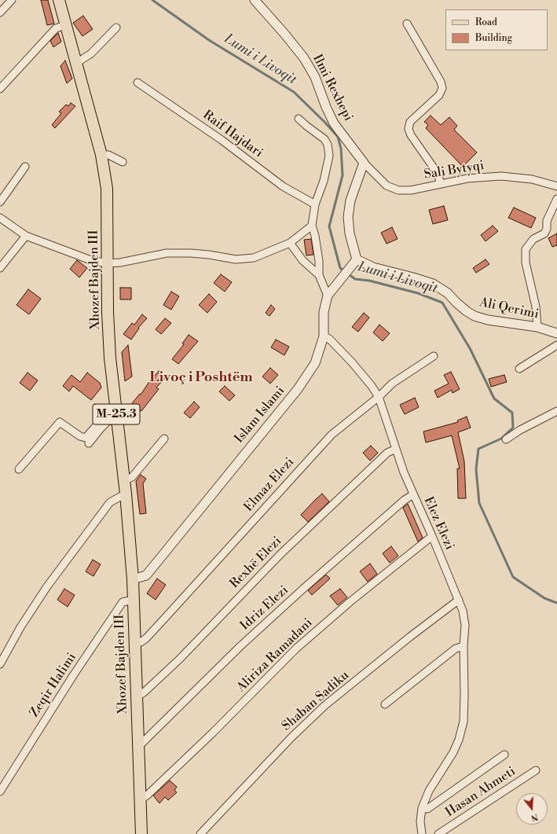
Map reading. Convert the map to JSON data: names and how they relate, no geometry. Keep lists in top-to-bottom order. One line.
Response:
{"streets":{"main road":["Xhozef Bajden III","M-25.3"],"street":["Ilmi Rexhepi","Raif Hajdari","Sali Bytyqi","Ali Qerimi","Islam Islami","Elmaz Elezi","Elez Elezi","Rexhë Elezi","Idriz Elezi","Aliriza Ramadani","Zeqir Halimi","Shaban Sadiku","Hasan Ahmeti"]},"crossings":[["Ilmi Rexhepi","Sali Bytyqi"],["Xhozef Bajden III","Islam Islami"],["Xhozef Bajden III","Elmaz Elezi"],["Xhozef Bajden III","Rexhë Elezi"],["Xhozef Bajden III","Idriz Elezi"],["Xhozef Bajden III","Aliriza Ramadani"],["Xhozef Bajden III","Zeqir Halimi"],["Islam Islami","Elez Elezi"],["Elmaz Elezi","Elez Elezi"],["Elez Elezi","Rexhë Elezi"],["Elez Elezi","Idriz Elezi"],["Elez Elezi","Aliriza Ramadani"],["Elez Elezi","Shaban Sadiku"]],"districts":["Livoç i Poshtëm"],"water":["Lumi i Livoqit"],"legend":["Road","Building"],"north":"bottom"}
